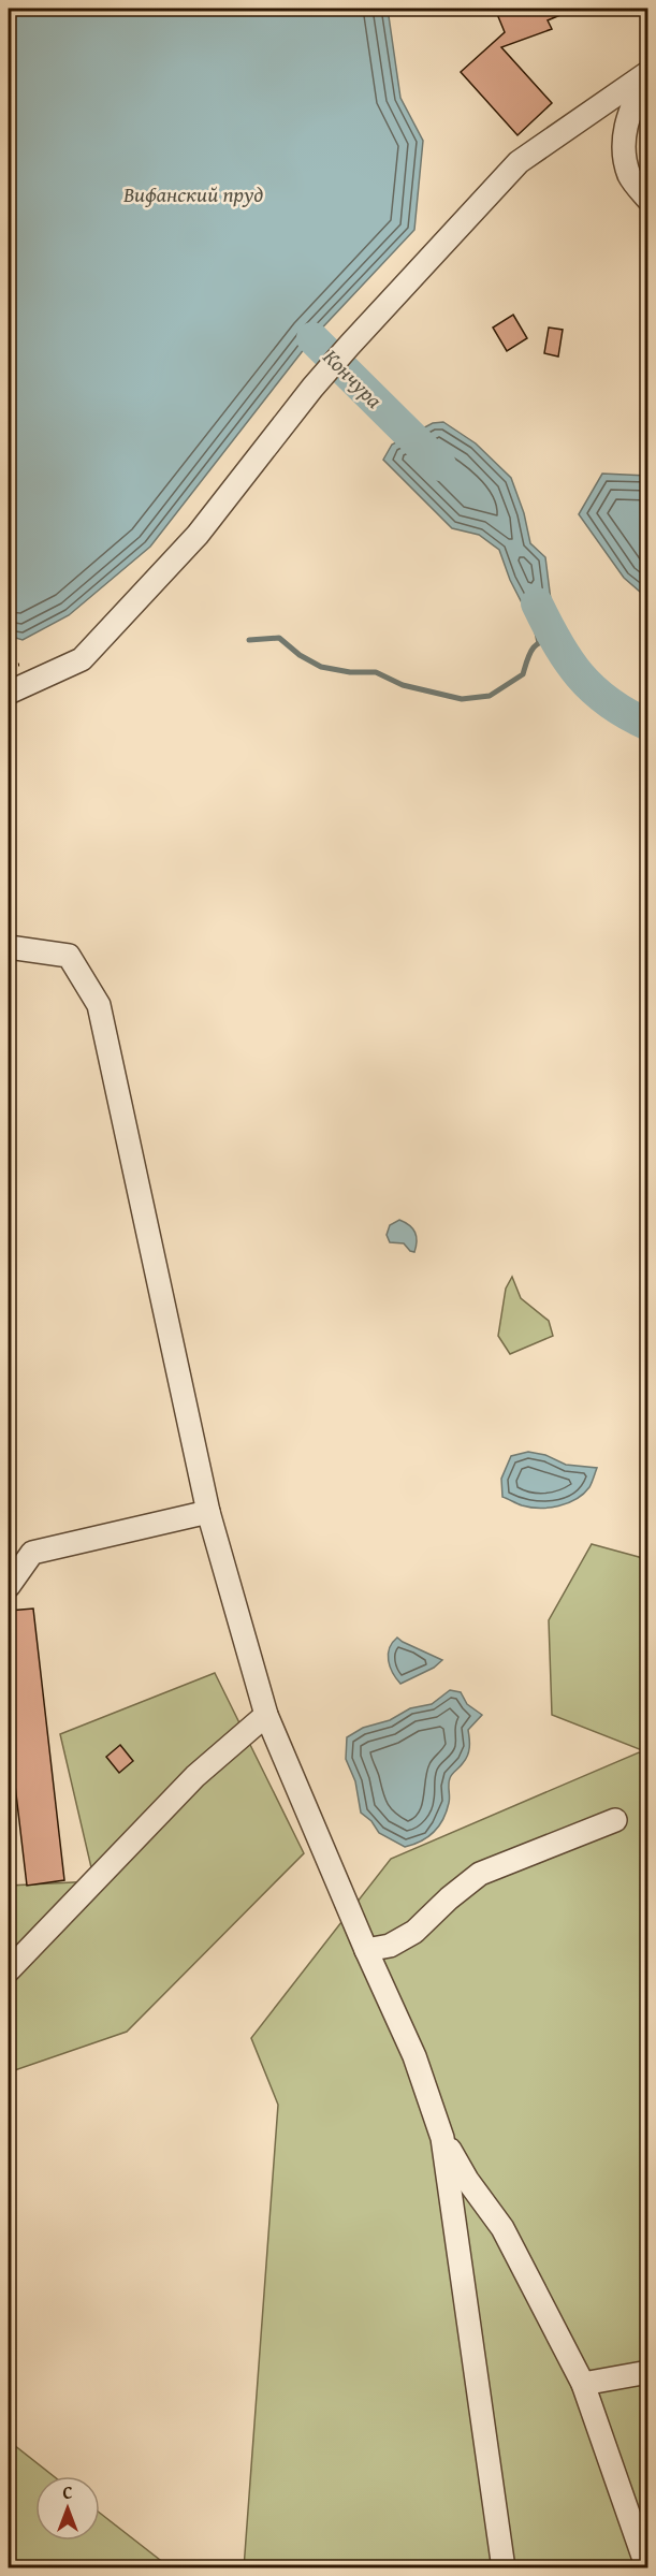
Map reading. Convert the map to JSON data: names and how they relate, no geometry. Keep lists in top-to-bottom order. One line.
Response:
{"water":["Вифанский пруд","Кончура"],"north":"top"}
